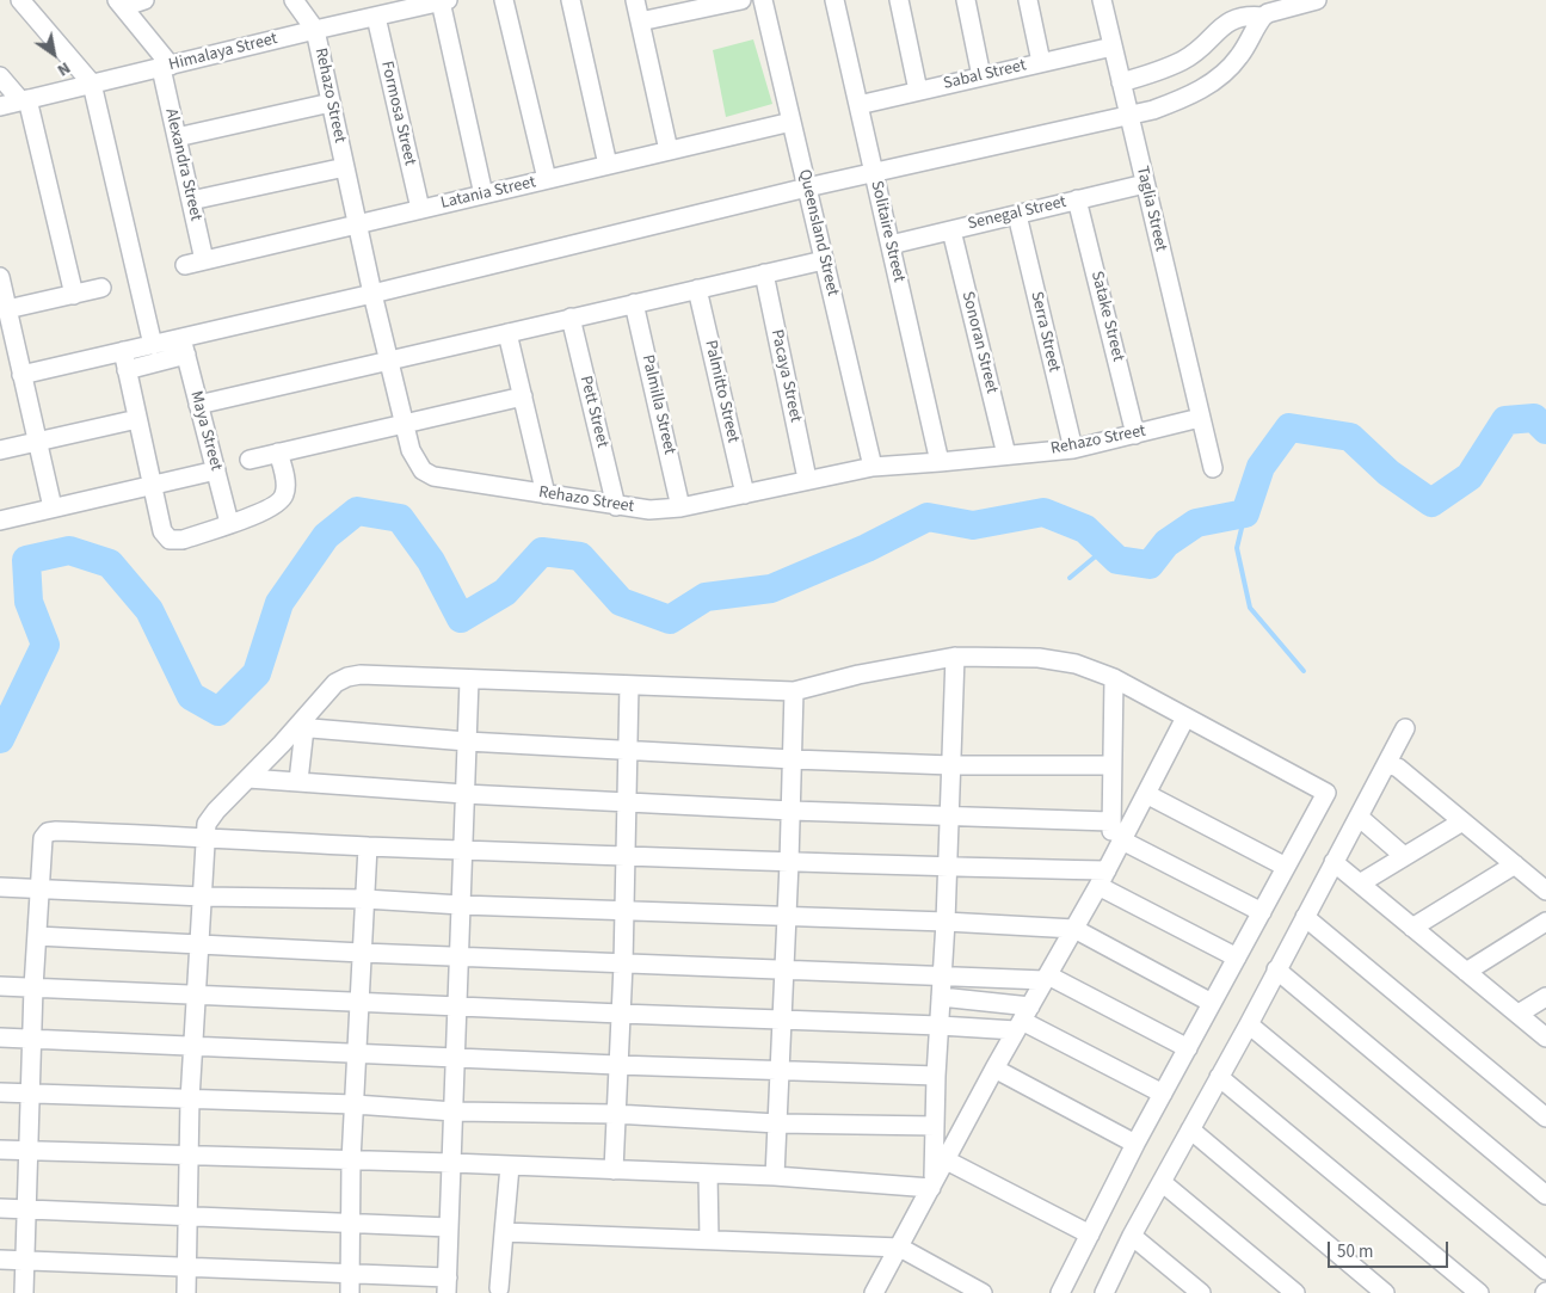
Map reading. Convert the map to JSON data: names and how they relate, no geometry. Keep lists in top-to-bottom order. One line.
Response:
{"streets":{"street":["Himalaya Street","Sabal Street","Rehazo Street","Formosa Street","Alexandra Street","Latania Street","Taglia Street","Senegal Street","Solitaire Street","Queensland Street","Satake Street","Serra Street","Sonoran Street","Pacaya Street","Palmitto Street","Palmilla Street","Pett Street","Maya Street"]},"crossings":[["Himalaya Street","Rehazo Street"],["Himalaya Street","Formosa Street"],["Himalaya Street","Alexandra Street"],["Sabal Street","Taglia Street"],["Sabal Street","Solitaire Street"],["Rehazo Street","Latania Street"],["Rehazo Street","Taglia Street"],["Rehazo Street","Solitaire Street"],["Rehazo Street","Queensland Street"],["Rehazo Street","Satake Street"],["Rehazo Street","Serra Street"],["Rehazo Street","Sonoran Street"],["Rehazo Street","Pacaya Street"],["Rehazo Street","Palmitto Street"],["Rehazo Street","Palmilla Street"],["Rehazo Street","Pett Street"],["Formosa Street","Latania Street"],["Alexandra Street","Latania Street"],["Latania Street","Queensland Street"],["Taglia Street","Senegal Street"],["Senegal Street","Solitaire Street"],["Senegal Street","Satake Street"],["Senegal Street","Serra Street"],["Senegal Street","Sonoran Street"]],"scale_bar":"50 m","north":"bottom right"}
